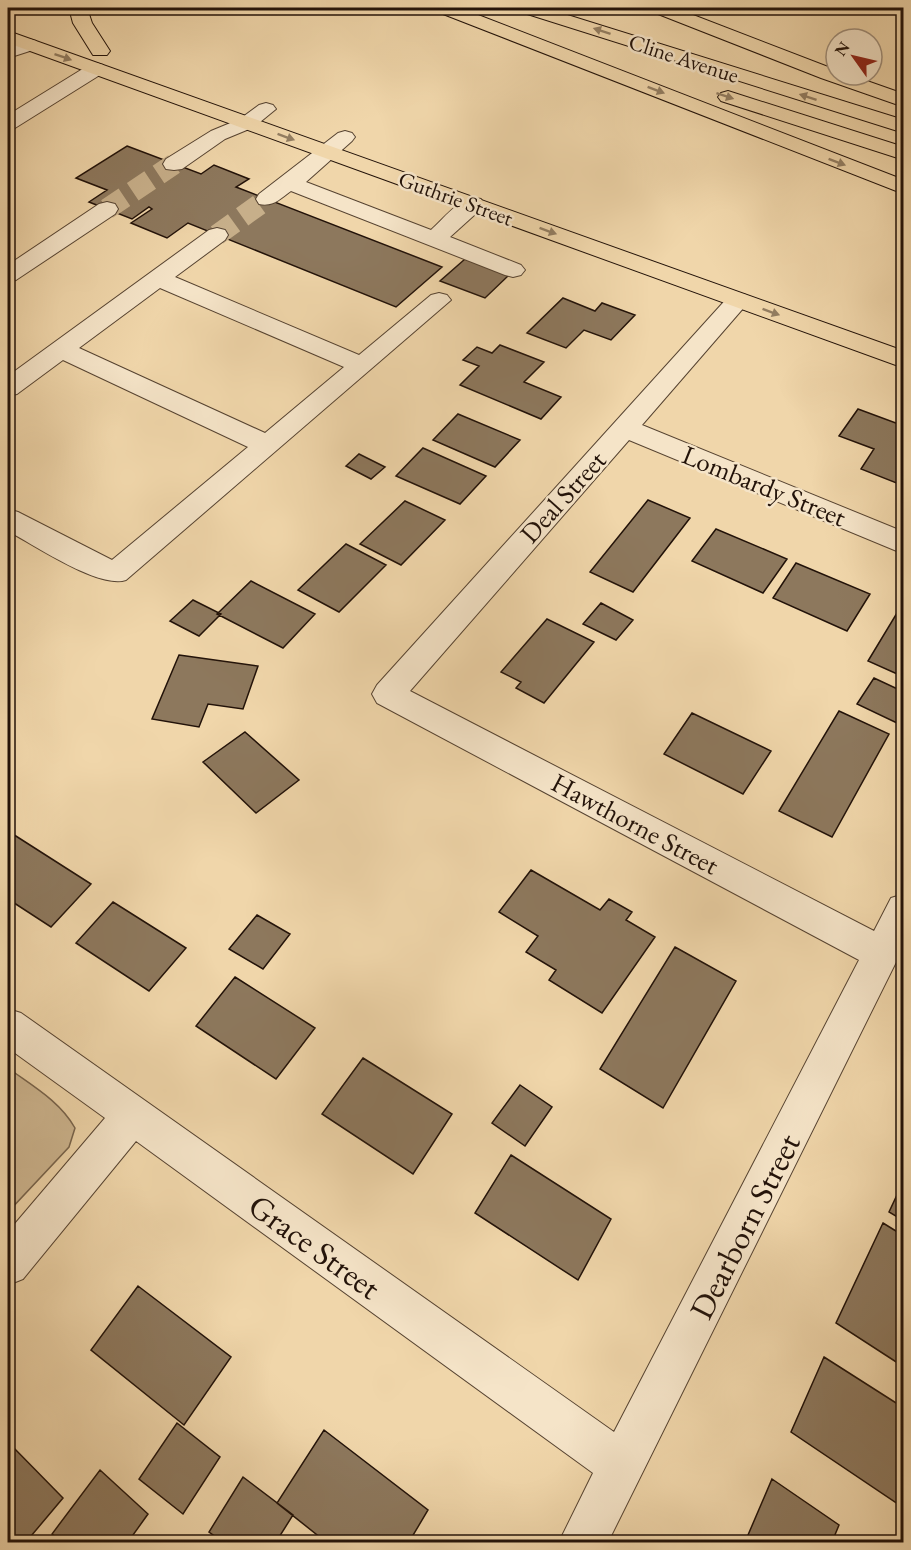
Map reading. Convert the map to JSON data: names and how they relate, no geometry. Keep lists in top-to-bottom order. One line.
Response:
{"streets":{"main road":["Cline Avenue","Guthrie Street"],"street":["Lombardy Street","Deal Street","Hawthorne Street","Dearborn Street","Grace Street"]},"crossings":[["Guthrie Street","Deal Street"],["Lombardy Street","Deal Street"],["Deal Street","Hawthorne Street"],["Hawthorne Street","Dearborn Street"],["Dearborn Street","Grace Street"]],"north":"top left"}
